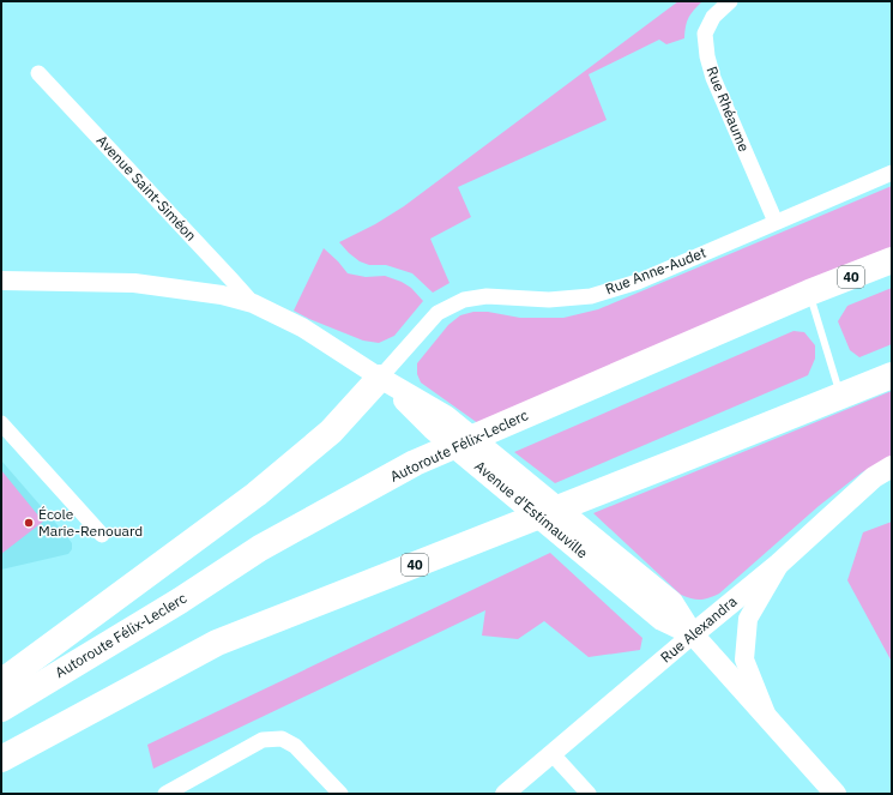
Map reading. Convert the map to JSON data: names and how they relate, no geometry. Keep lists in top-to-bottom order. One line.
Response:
{"streets":{"highway":["40","Autoroute Félix-Leclerc"],"main road":["Avenue d'Estimauville","Rue Alexandra"],"street":["Rue Rhéaume","Avenue Saint-Siméon","Rue Anne-Audet"]},"crossings":[["Rue Rhéaume","Rue Anne-Audet"],["Rue Anne-Audet","Avenue d'Estimauville"],["Avenue d'Estimauville","Rue Alexandra"]],"places":["École Marie-Renouard"]}
